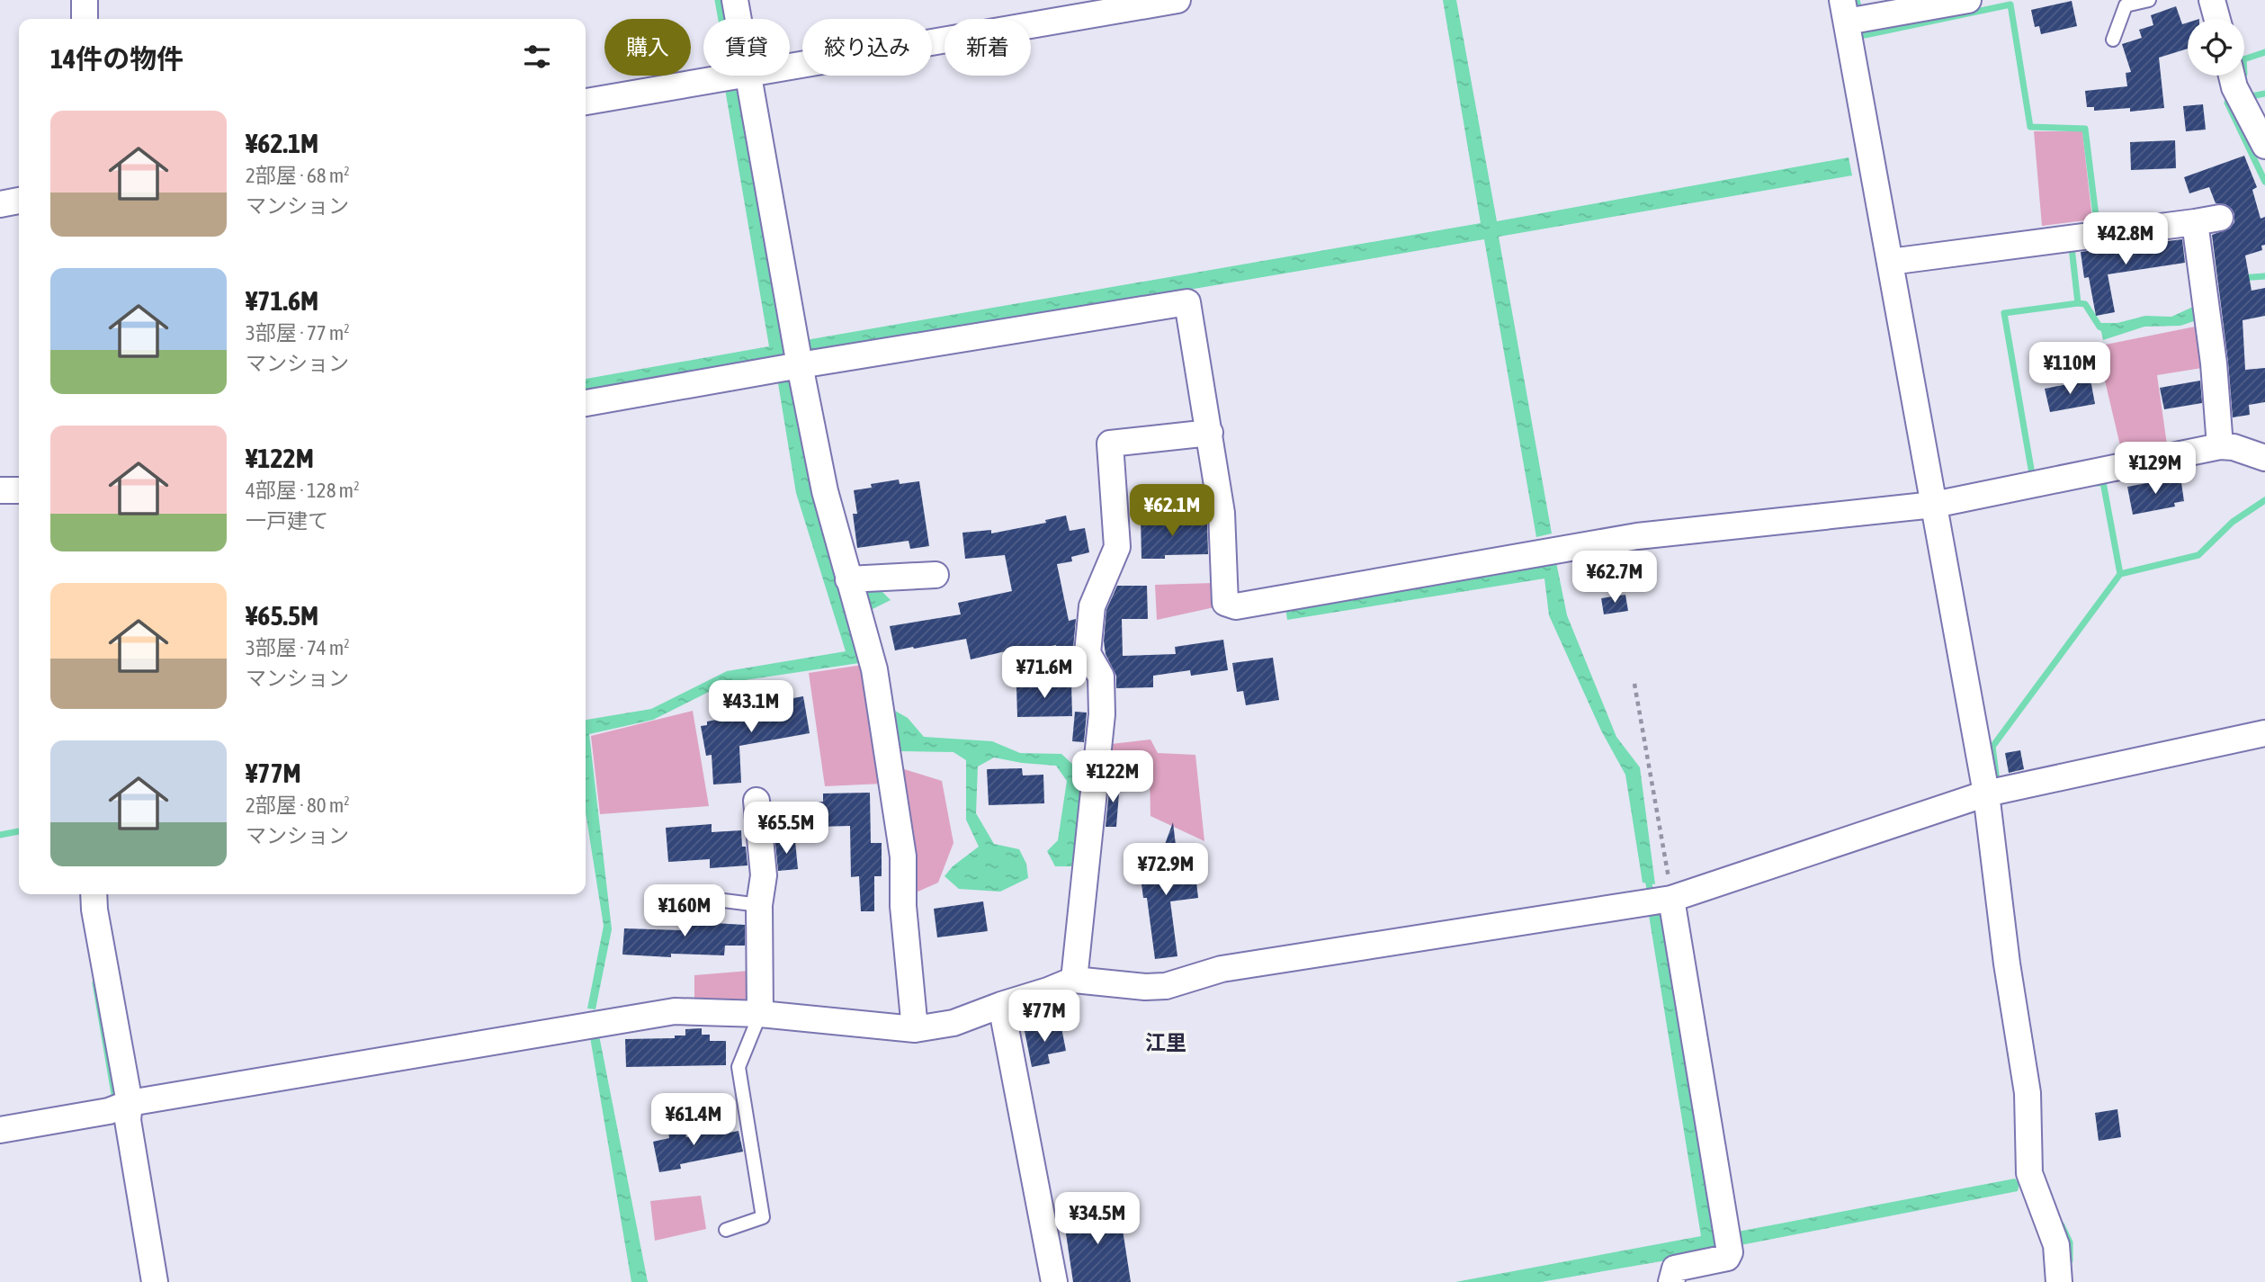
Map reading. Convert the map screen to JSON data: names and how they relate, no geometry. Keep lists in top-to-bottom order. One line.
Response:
{"districts":["江里"],"page":{"chip":["購入","賃貸","絞り込み","新着"],"heading":"14件の物件","list":[{"name":"¥62.1M","note":"2部屋 · 68 m² · マンション"},{"name":"¥71.6M","note":"3部屋 · 77 m² · マンション"},{"name":"¥122M","note":"4部屋 · 128 m² · 一戸建て"},{"name":"¥65.5M","note":"3部屋 · 74 m² · マンション"},{"name":"¥77M","note":"2部屋 · 80 m² · マンション"}],"price":["¥42.8M","¥110M","¥129M","¥62.1M","¥62.7M","¥71.6M","¥43.1M","¥122M","¥65.5M","¥72.9M","¥160M","¥77M","¥61.4M","¥34.5M"]}}
